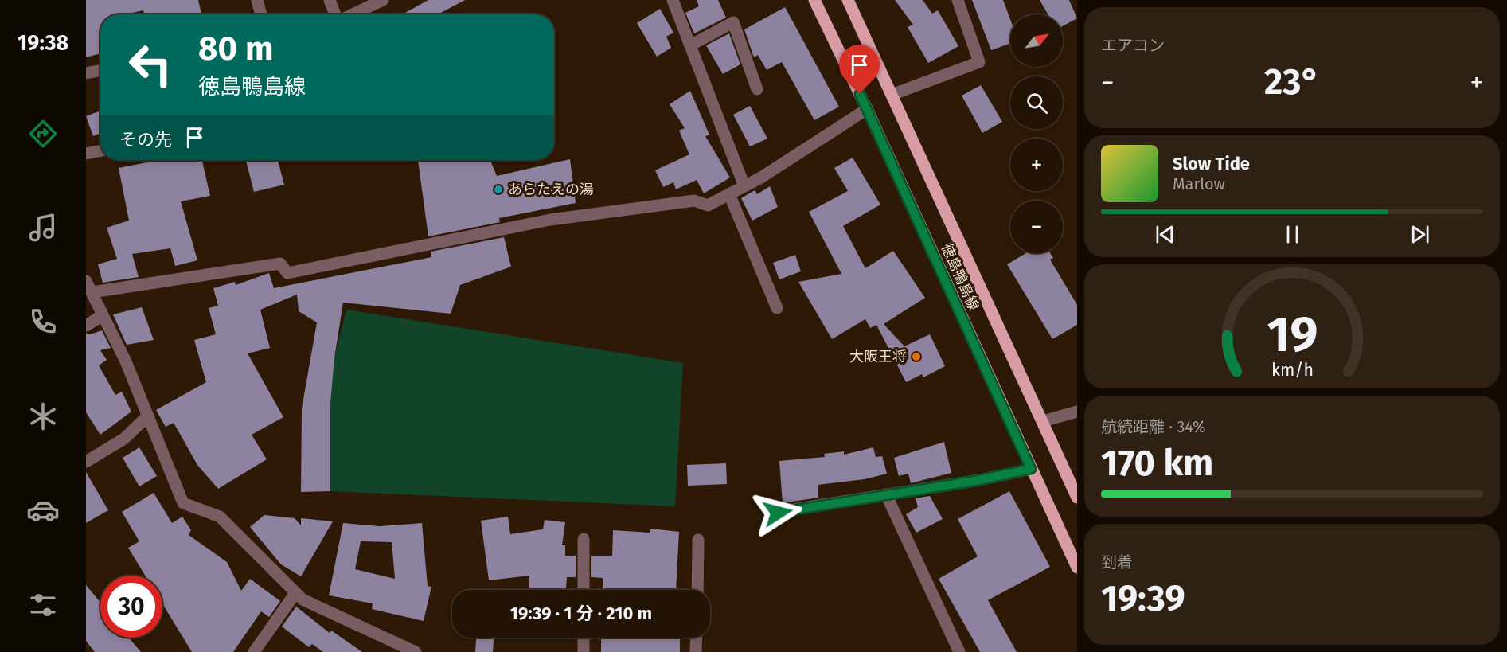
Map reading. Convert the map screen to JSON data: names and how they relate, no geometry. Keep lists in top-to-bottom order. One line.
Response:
{"streets":{"main road":["徳島鴨島線"]},"places":["あらたえの湯","大阪王将"],"north":"top right","page":{"tabs":"19:38","tile":["エアコン",["航続距離 · 34%","170 km"],["到着","19:39"]],"map_buttons":["+","−"],"turn":["80 m","徳島鴨島線"],"heat":["−","23°","+"],"then":"その先","song":["Slow Tide","Marlow"],"limit":"30","trip":"19:39 · 1 分 · 210 m","gauge":["19","km/h"]}}
